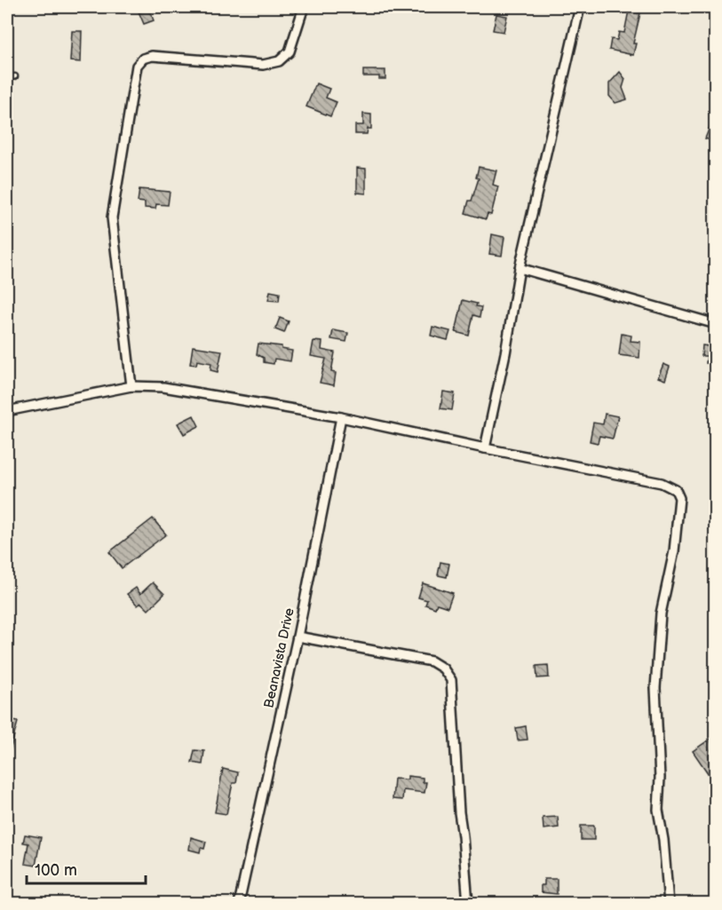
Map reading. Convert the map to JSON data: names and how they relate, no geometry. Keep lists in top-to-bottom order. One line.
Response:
{"streets":{"street":["Beanavista Drive"]},"scale_bar":"100 m"}
